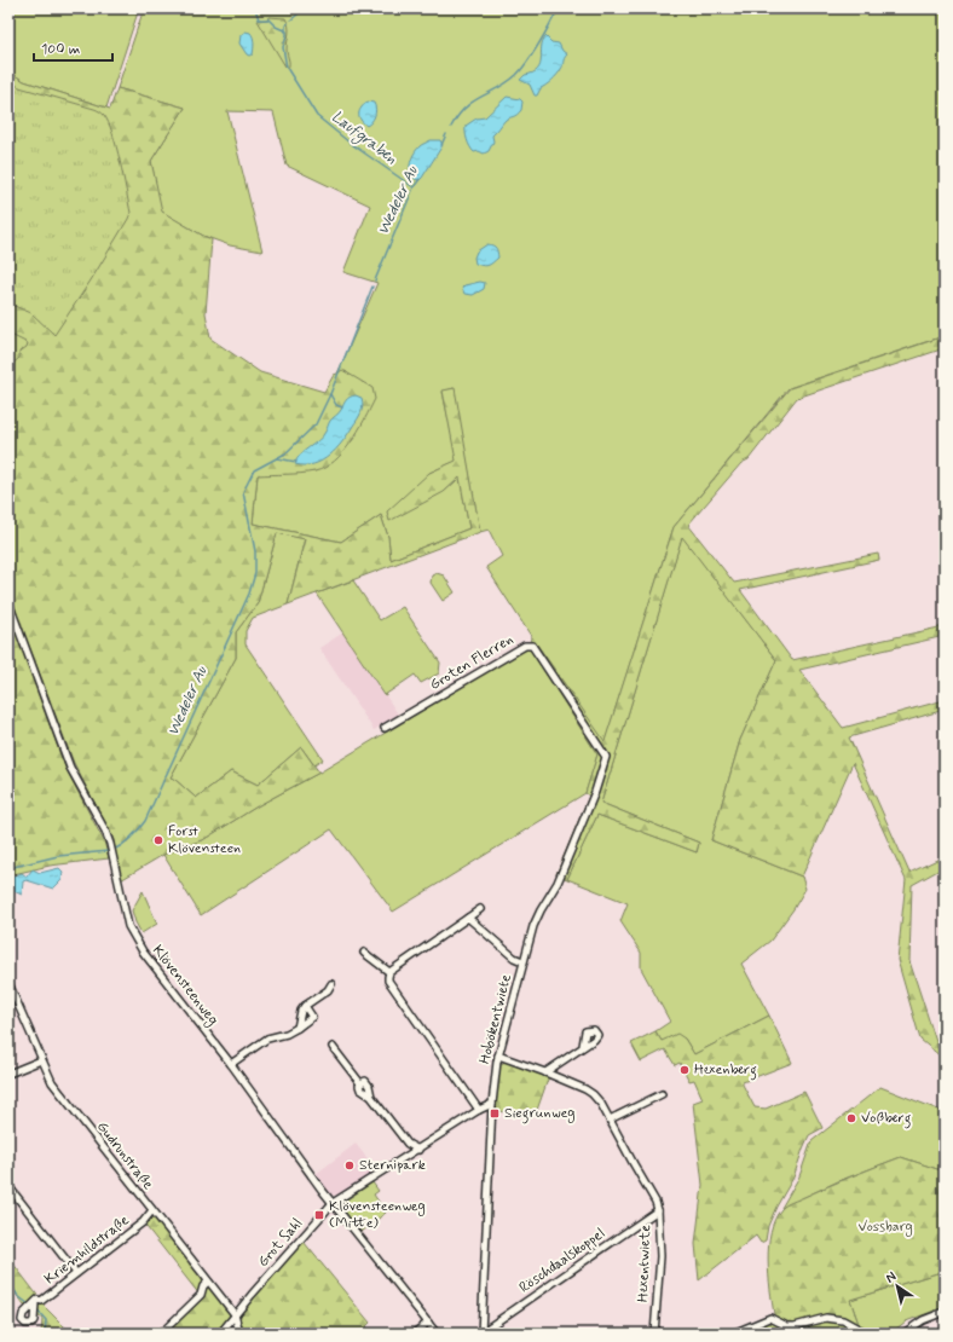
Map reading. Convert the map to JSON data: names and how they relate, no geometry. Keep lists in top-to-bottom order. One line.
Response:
{"streets":{"street":["Groten Flerren","Klövensteenweg","Hobökentwiete","Gudrunstraße","Grot Sahl","Kriemhildstraße","Röschdaalskoppel","Hexentwiete"]},"crossings":[["Groten Flerren","Hobökentwiete"],["Klövensteenweg","Grot Sahl"],["Hobökentwiete","Grot Sahl"],["Hobökentwiete","Röschdaalskoppel"],["Hobökentwiete","Hexentwiete"],["Gudrunstraße","Grot Sahl"],["Gudrunstraße","Kriemhildstraße"],["Röschdaalskoppel","Hexentwiete"]],"water":["Laufgraben","Wedeler Au"],"parks":["Vossbarg"],"places":{"other":["Forst Klövensteen","Hexenberg","Voßberg","Sternipark"],"transit":["Siegrunweg","Klövensteenweg (Mitte)"]},"scale_bar":"100 m","north":"top left"}
